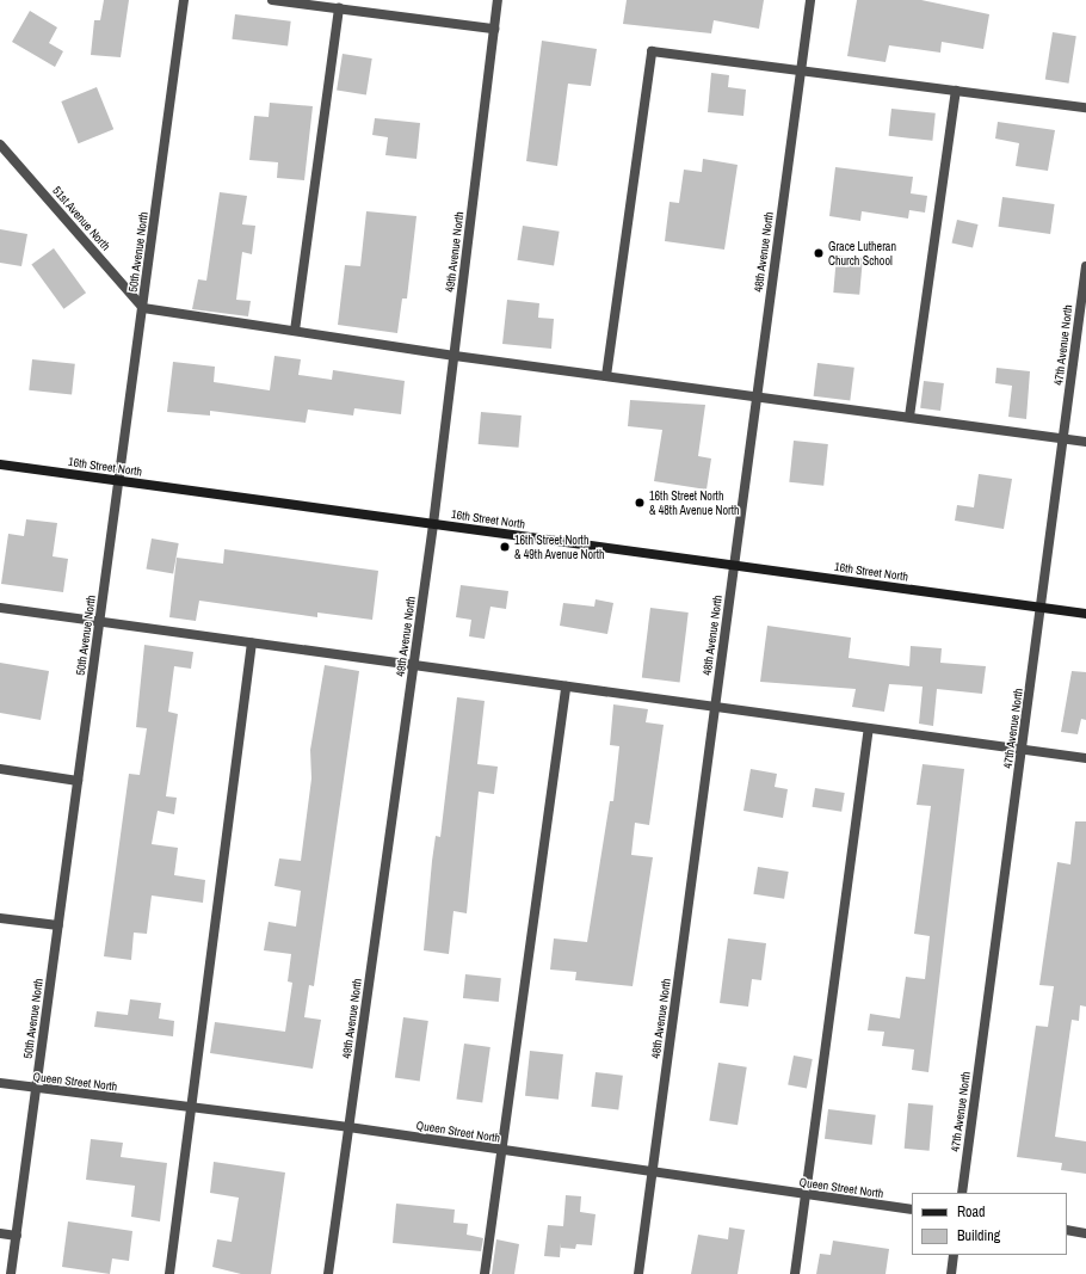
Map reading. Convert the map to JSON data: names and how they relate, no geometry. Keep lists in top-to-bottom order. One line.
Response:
{"streets":{"street":["51st Avenue North","50th Avenue North","49th Avenue North","48th Avenue North","47th Avenue North","16th Street North","Queen Street North"]},"crossings":[["51st Avenue North","50th Avenue North"],["50th Avenue North","16th Street North"],["50th Avenue North","Queen Street North"],["49th Avenue North","16th Street North"],["49th Avenue North","Queen Street North"],["48th Avenue North","16th Street North"],["48th Avenue North","Queen Street North"],["47th Avenue North","16th Street North"]],"places":["Grace Lutheran Church School","16th Street North & 48th Avenue North","16th Street North & 49th Avenue North"],"legend":["Road","Building"]}
